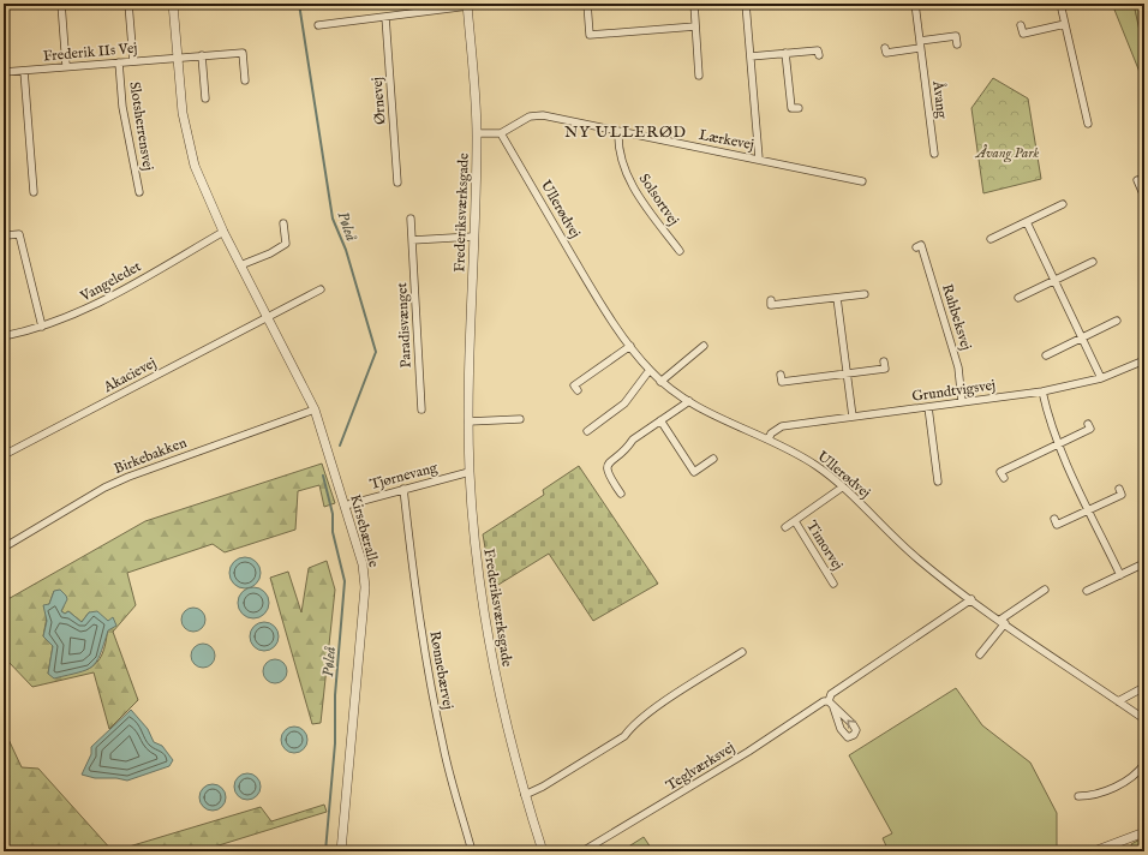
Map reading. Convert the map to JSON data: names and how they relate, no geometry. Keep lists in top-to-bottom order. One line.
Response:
{"streets":{"street":["Frederik IIs Vej","Åvang","Ørnevej","Slotsherrensvej","Lærkevej","Solsortvej","Ullerødvej","Frederiksværksgade","Vangeledet","Rahbeksvej","Paradisvænget","Akacievej","Grundtvigsvej","Birkebakken","Tjørnevang","Kirsebæralle","Timorvej","Rønnebærvej","Teglværksvej"]},"crossings":[["Frederik IIs Vej","Slotsherrensvej"],["Frederik IIs Vej","Kirsebæralle"],["Lærkevej","Solsortvej"],["Lærkevej","Ullerødvej"],["Ullerødvej","Grundtvigsvej"],["Ullerødvej","Timorvej"],["Ullerødvej","Teglværksvej"],["Frederiksværksgade","Tjørnevang"],["Vangeledet","Kirsebæralle"],["Rahbeksvej","Grundtvigsvej"],["Akacievej","Kirsebæralle"],["Birkebakken","Kirsebæralle"],["Tjørnevang","Kirsebæralle"],["Tjørnevang","Rønnebærvej"]],"districts":["NY ULLERØD"],"water":["Pøleå"],"parks":["Åvang Park"]}
